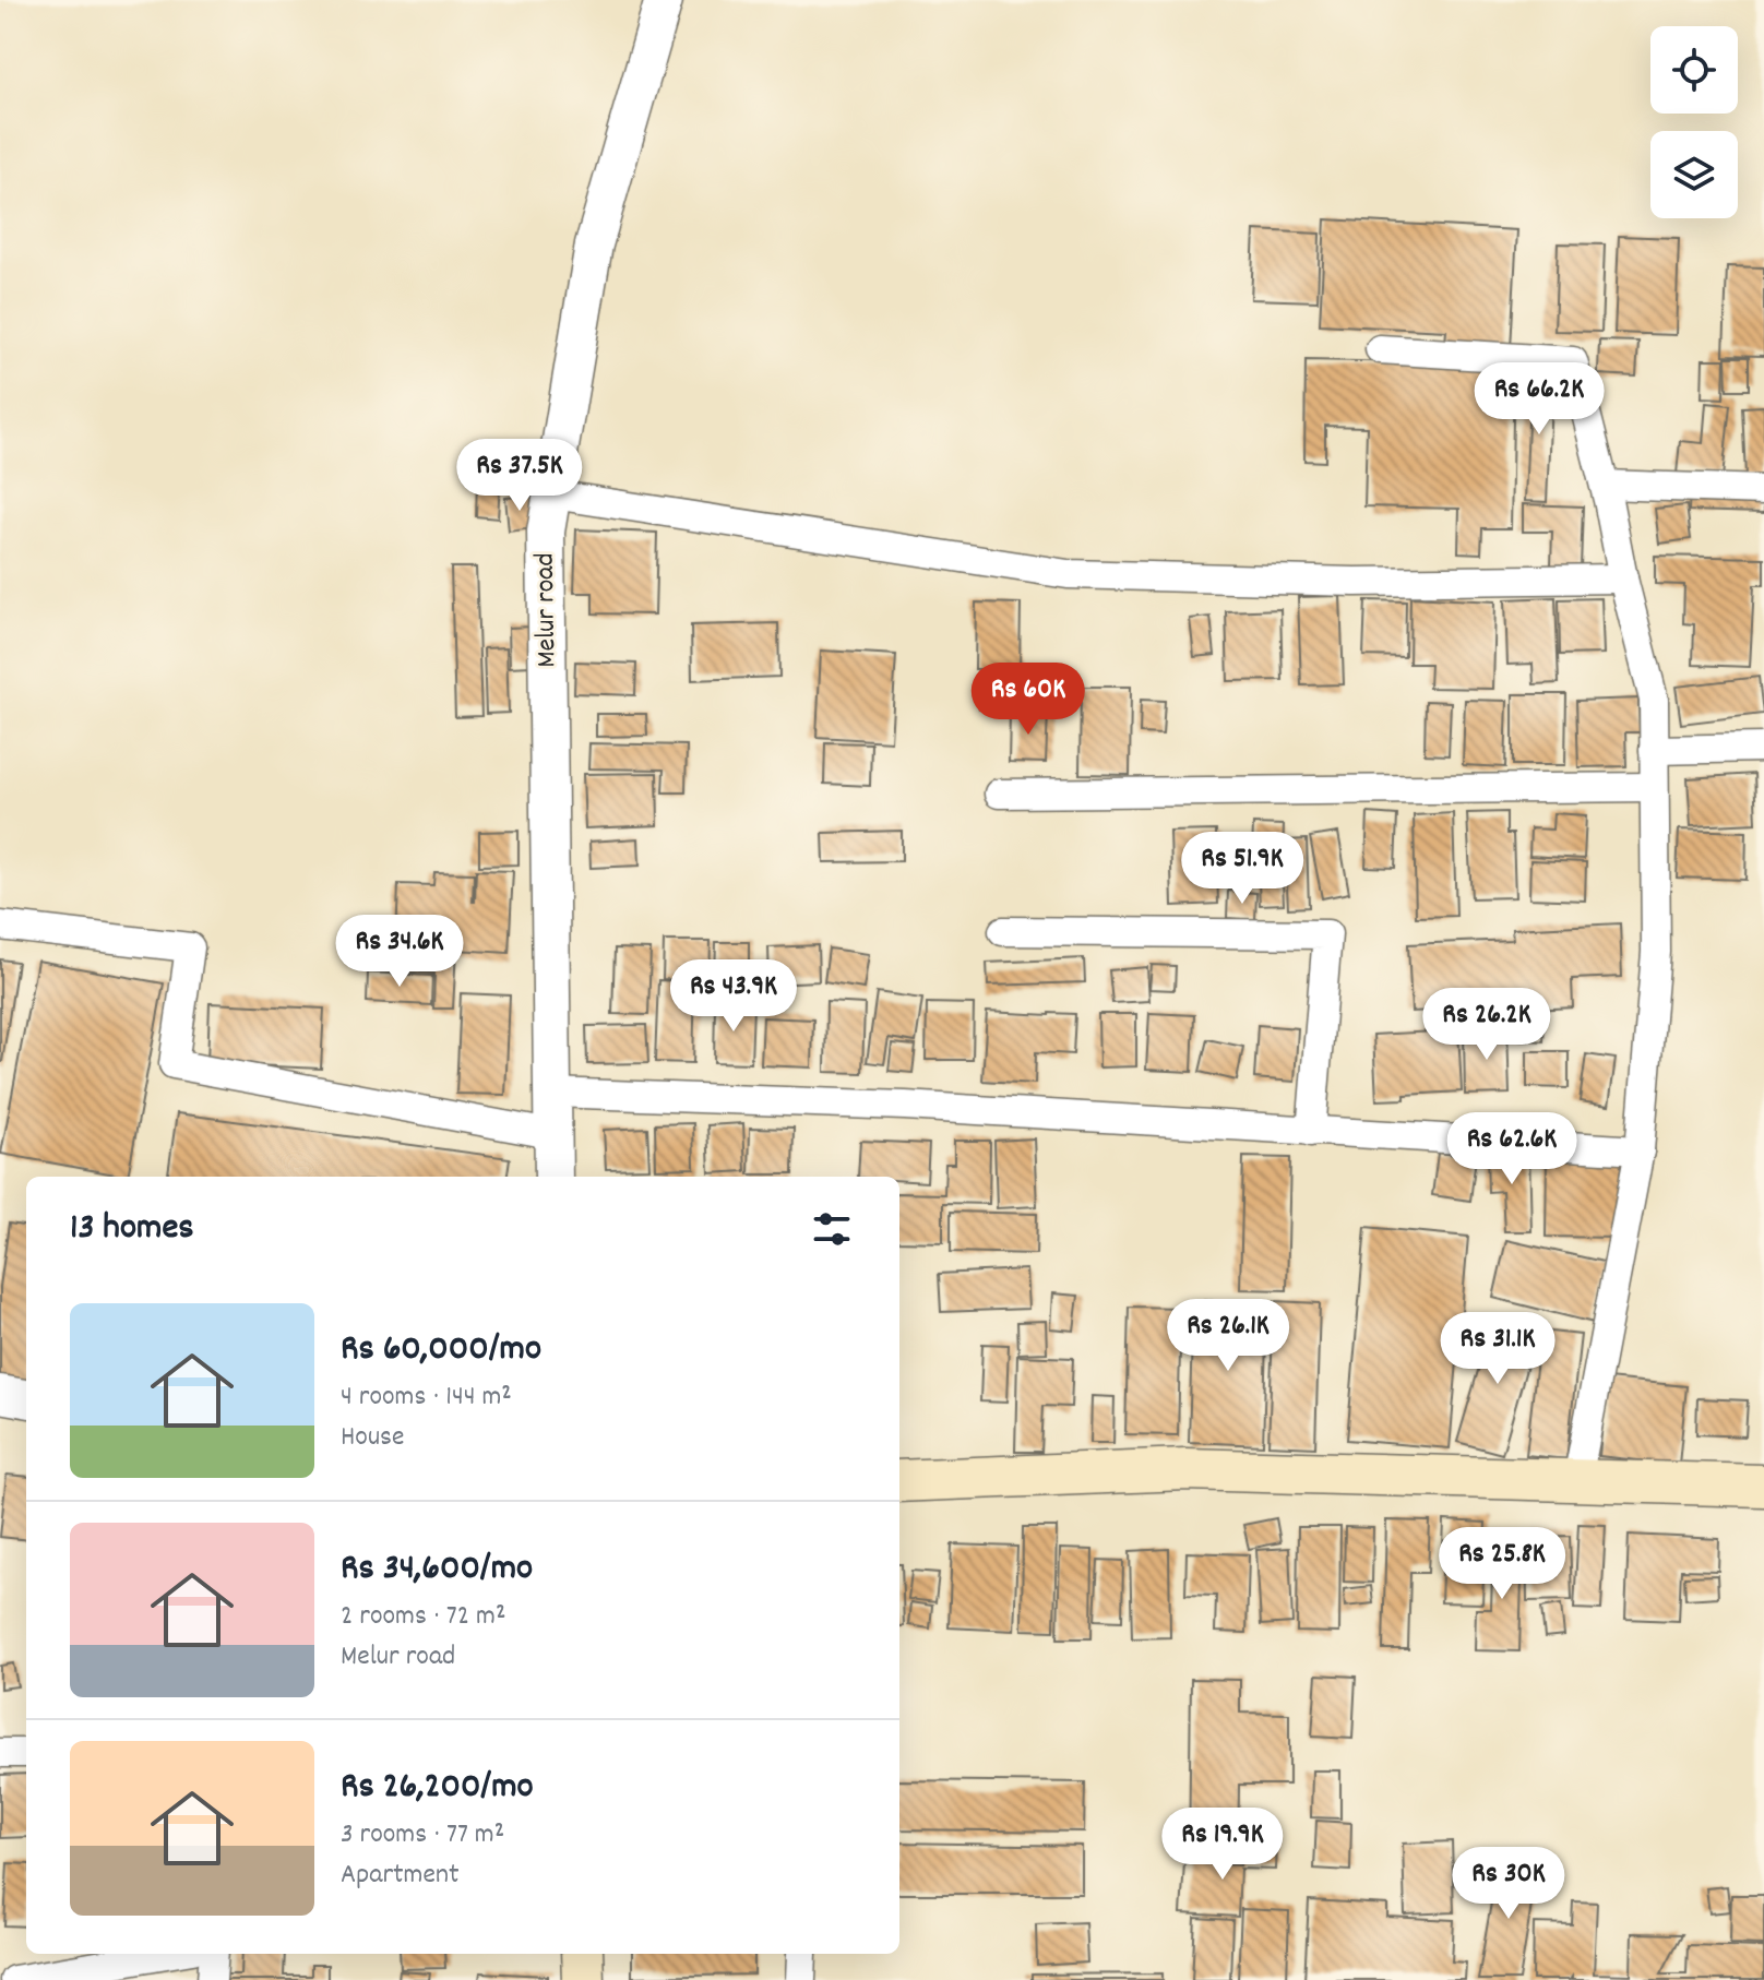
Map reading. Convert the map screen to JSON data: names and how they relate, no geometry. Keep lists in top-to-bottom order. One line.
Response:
{"streets":{"street":["Melur road"]},"page":{"price":["Rs 66.2K","Rs 37.5K","Rs 60K","Rs 51.9K","Rs 34.6K","Rs 43.9K","Rs 26.2K","Rs 62.6K","Rs 26.1K","Rs 31.1K","Rs 25.8K","Rs 19.9K","Rs 30K"],"heading":"13 homes","list":[{"name":"Rs 60,000/mo","note":"4 rooms · 144 m² · House"},{"name":"Rs 34,600/mo","note":"2 rooms · 72 m² · Melur road"},{"name":"Rs 26,200/mo","note":"3 rooms · 77 m² · Apartment"}]}}
